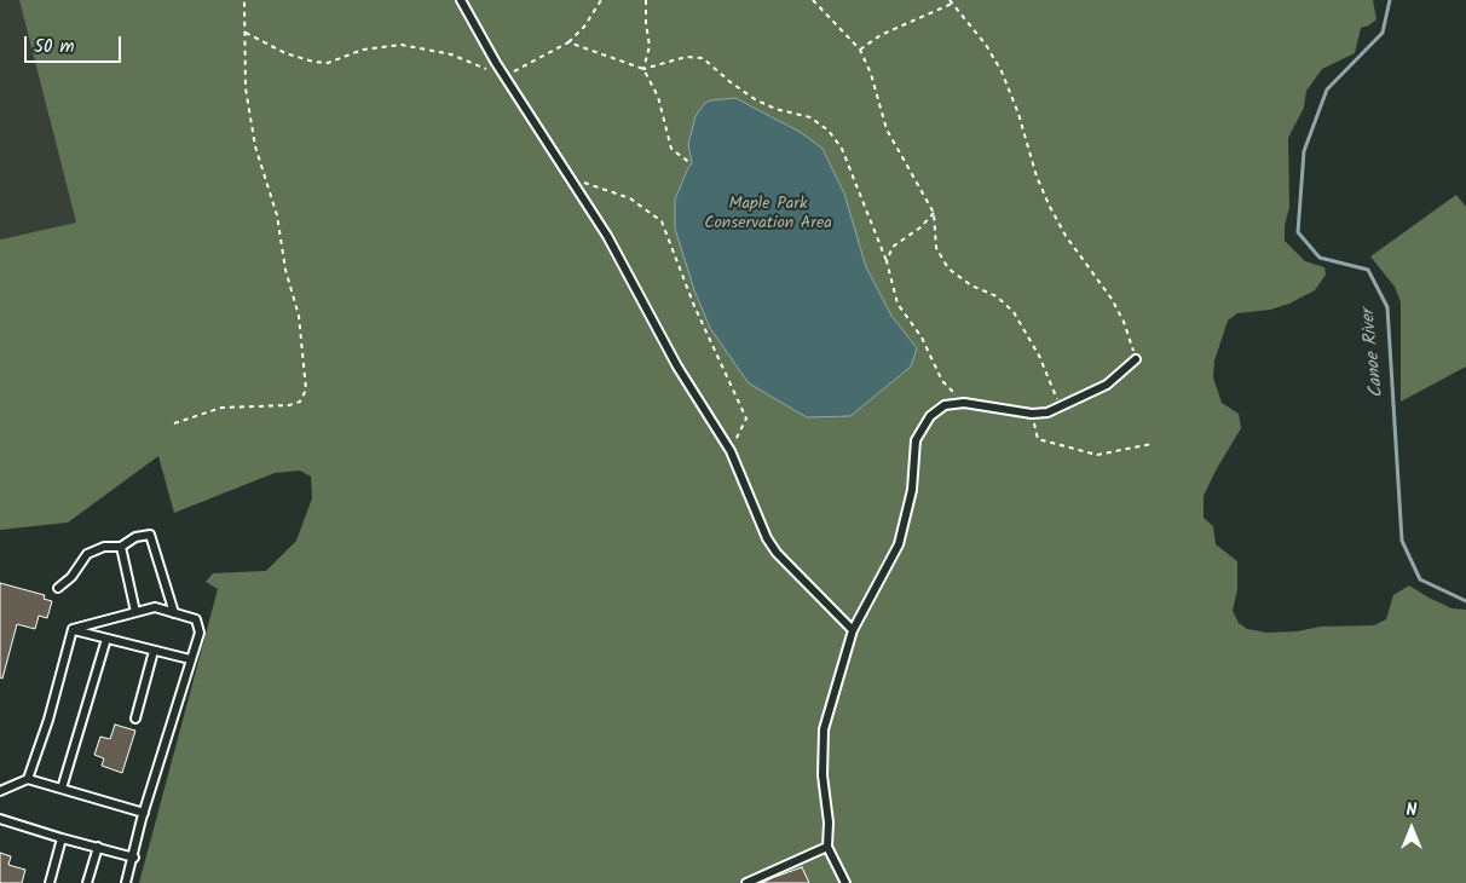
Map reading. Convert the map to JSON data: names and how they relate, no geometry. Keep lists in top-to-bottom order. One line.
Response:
{"water":["Canoe River"],"parks":["Maple Park Conservation Area"],"scale_bar":"50 m","north":"top"}
